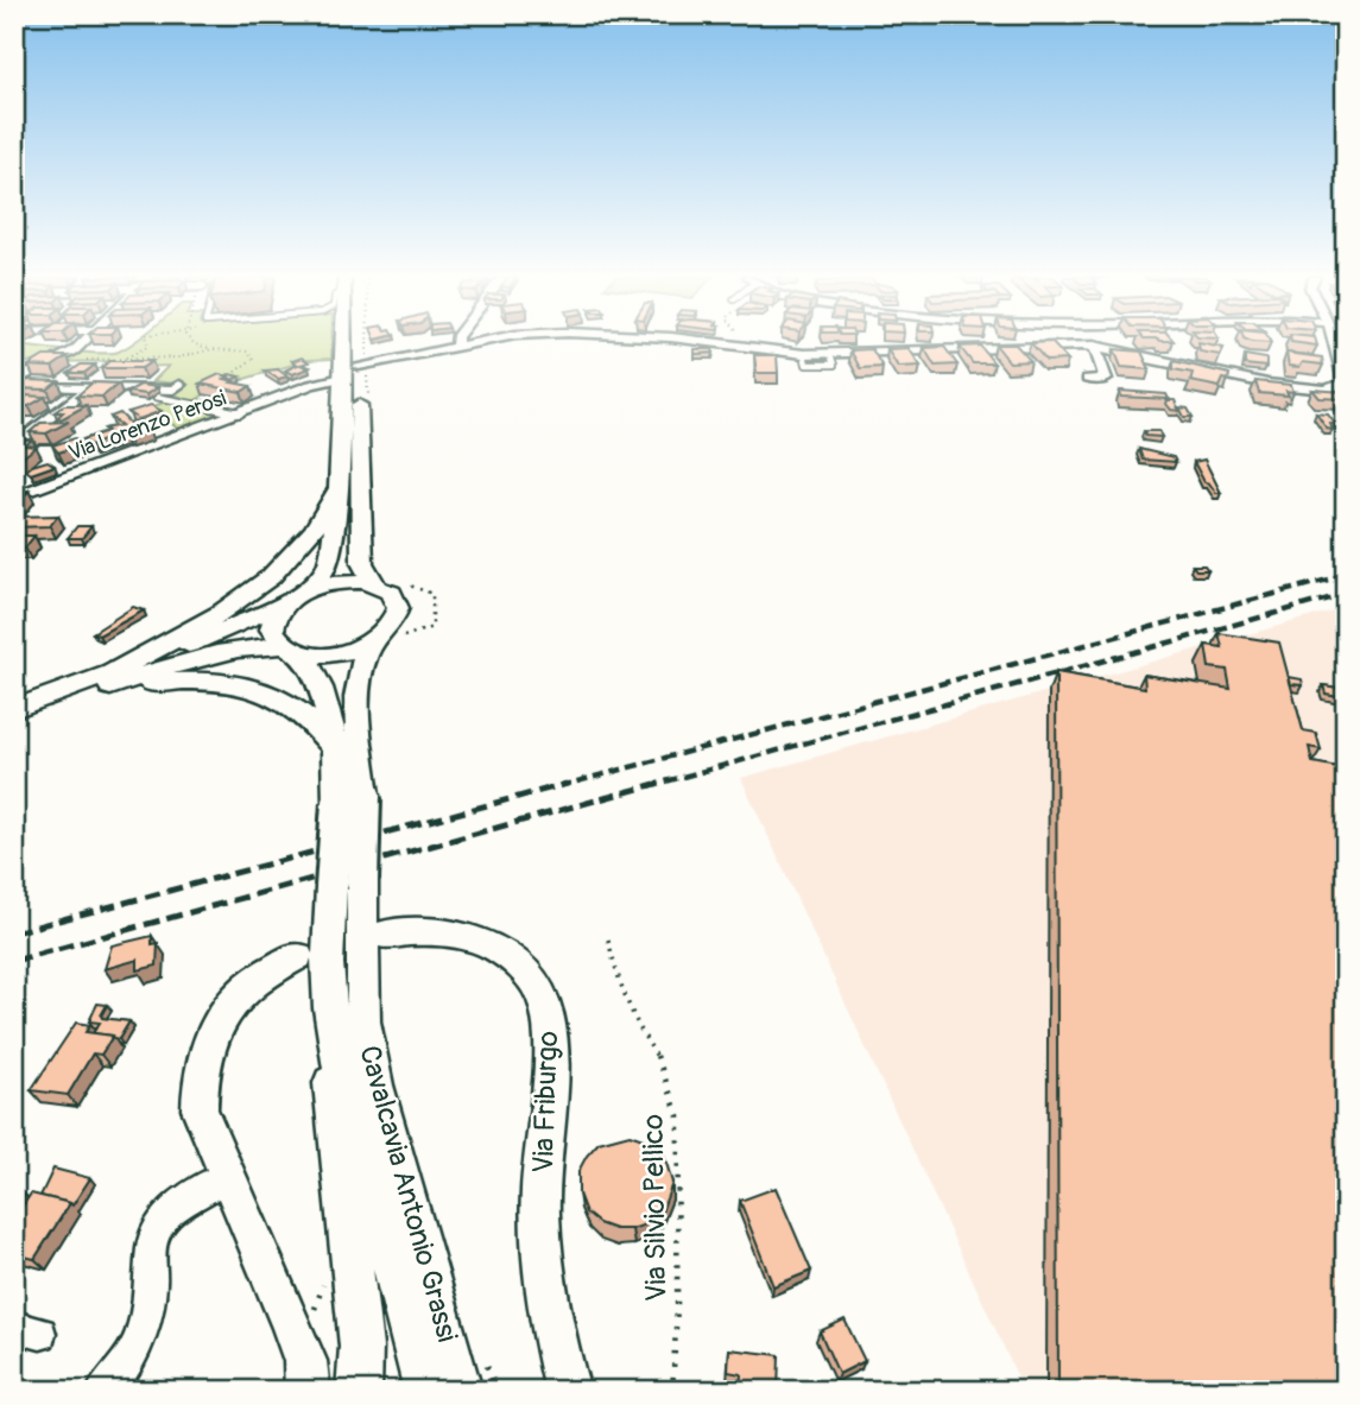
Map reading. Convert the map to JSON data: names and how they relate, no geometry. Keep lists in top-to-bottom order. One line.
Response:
{"streets":{"main road":["Via Friburgo","Cavalcavia Antonio Grassi"],"street":["Via Lorenzo Perosi"],"path":["Via Silvio Pellico"]}}
